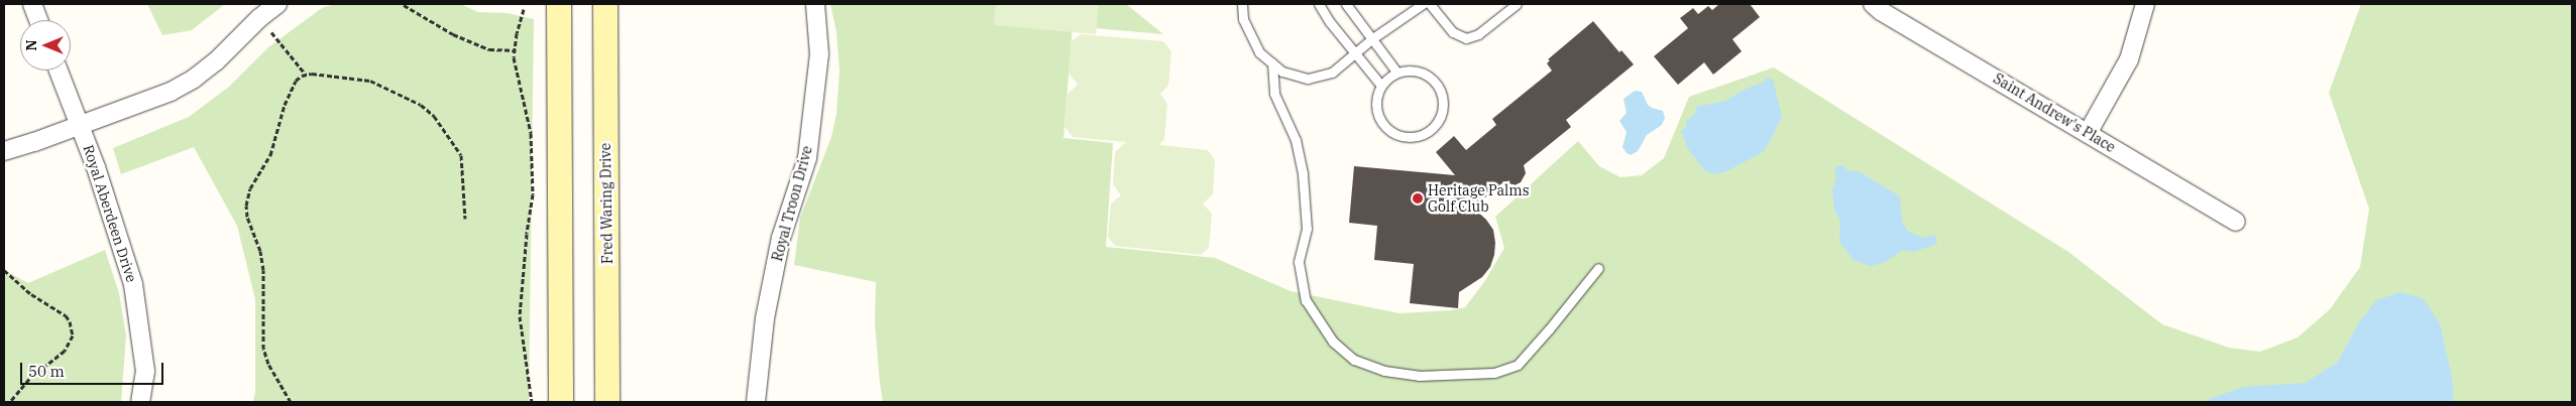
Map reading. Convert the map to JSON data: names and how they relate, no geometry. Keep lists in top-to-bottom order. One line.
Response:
{"streets":{"main road":["Fred Waring Drive"],"street":["Saint Andrew's Place","Royal Troon Drive","Royal Aberdeen Drive"]},"places":["Heritage Palms Golf Club"],"scale_bar":"50 m","north":"left"}
